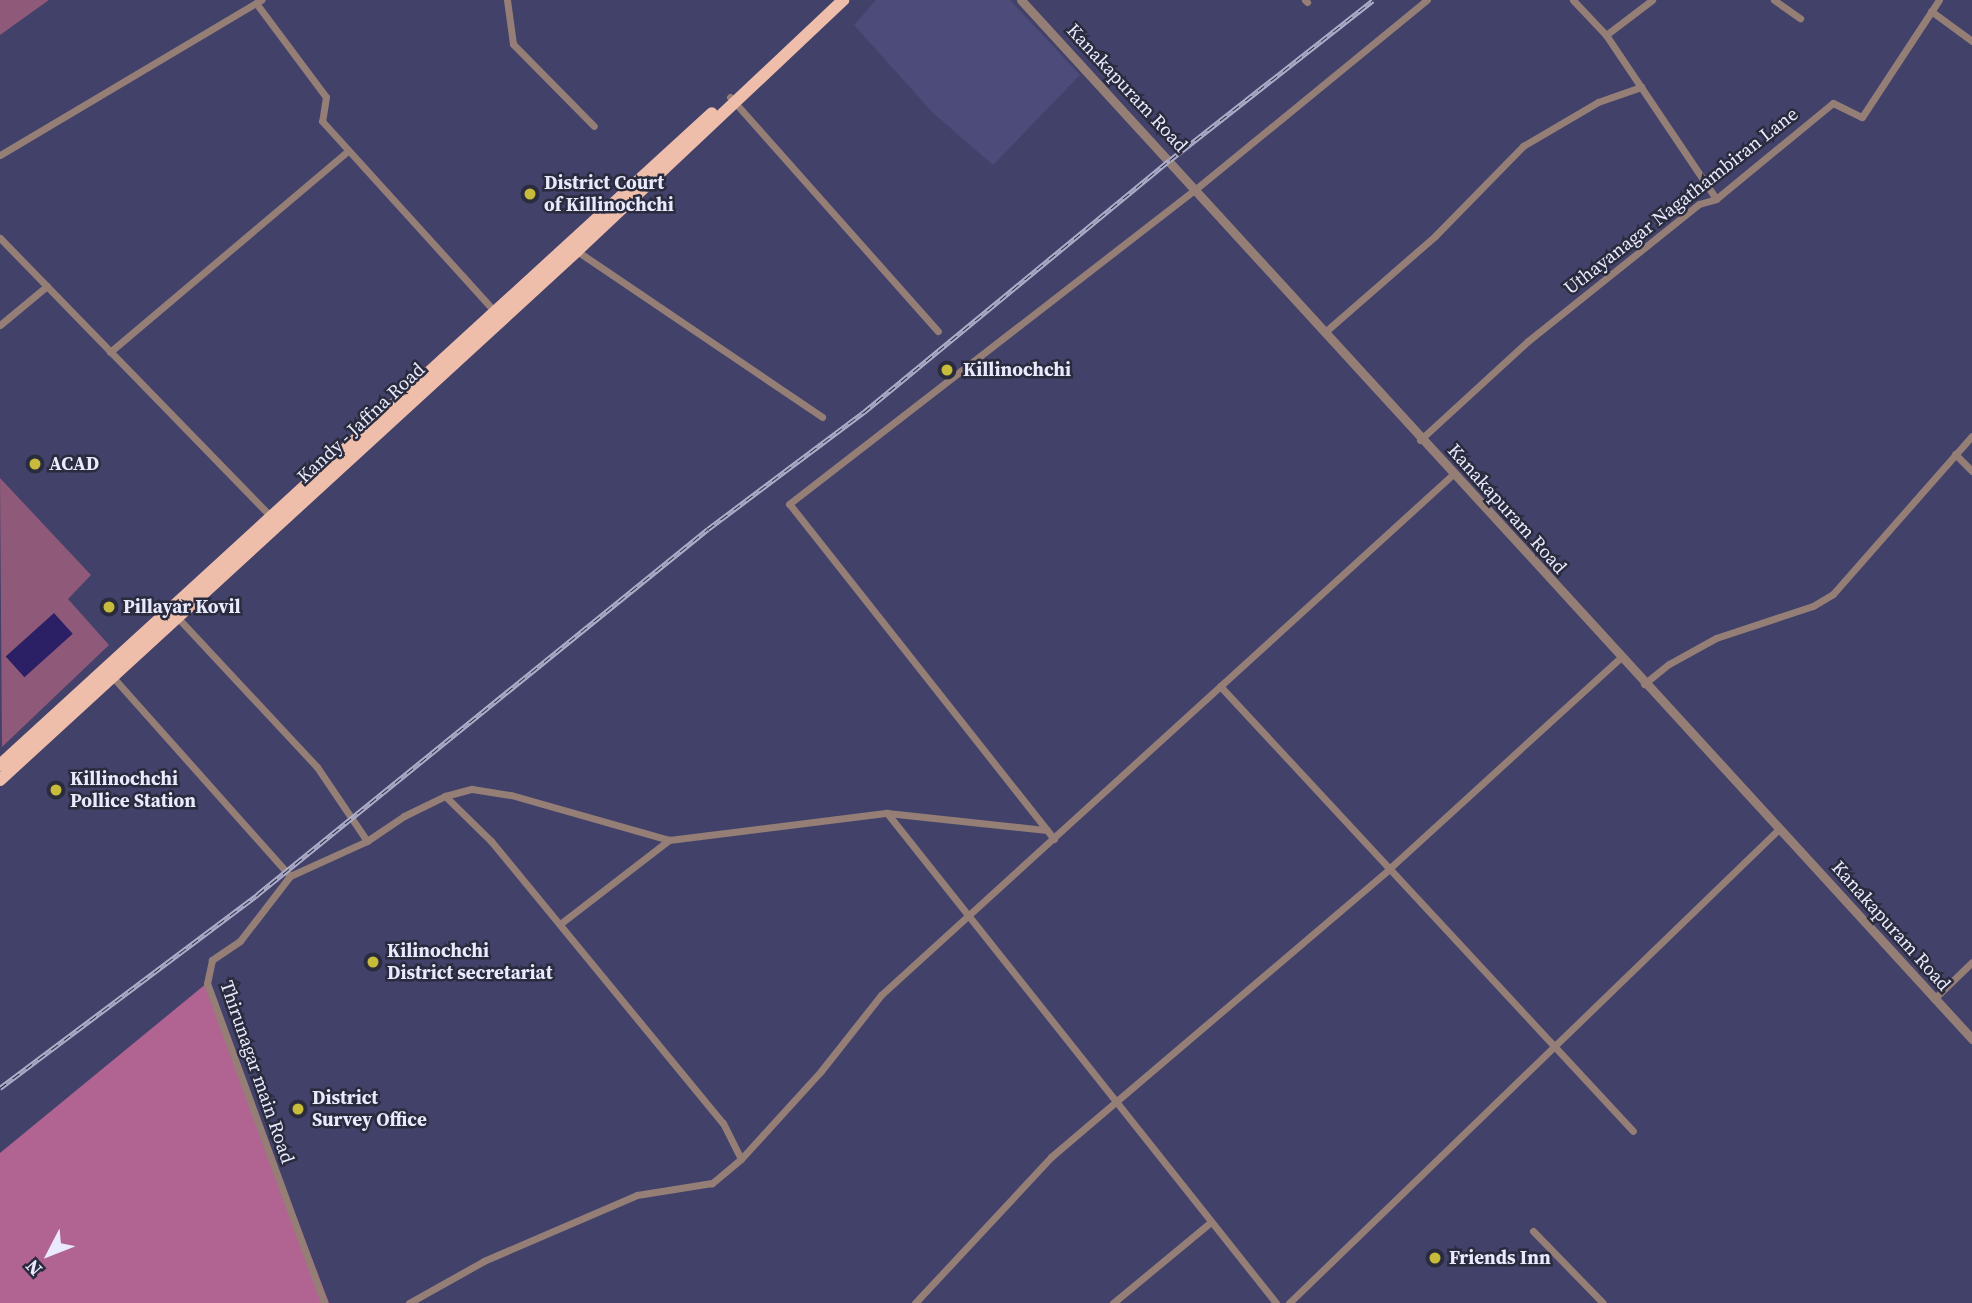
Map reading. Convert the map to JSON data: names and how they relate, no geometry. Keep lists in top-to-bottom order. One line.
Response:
{"streets":{"highway":["Kandy - Jaffna Road"],"street":["Kanakapuram Road","Uthayanagar Nagathambiran Lane","Thirunagar main Road"]},"crossings":[["Kanakapuram Road","Uthayanagar Nagathambiran Lane"]],"places":["District Court of Killinochchi","Killinochchi","ACAD","Pillayar Kovil","Killinochchi Pollice Station","Kilinochchi District secretariat","District Survey Office","Friends Inn"],"north":"bottom left"}
